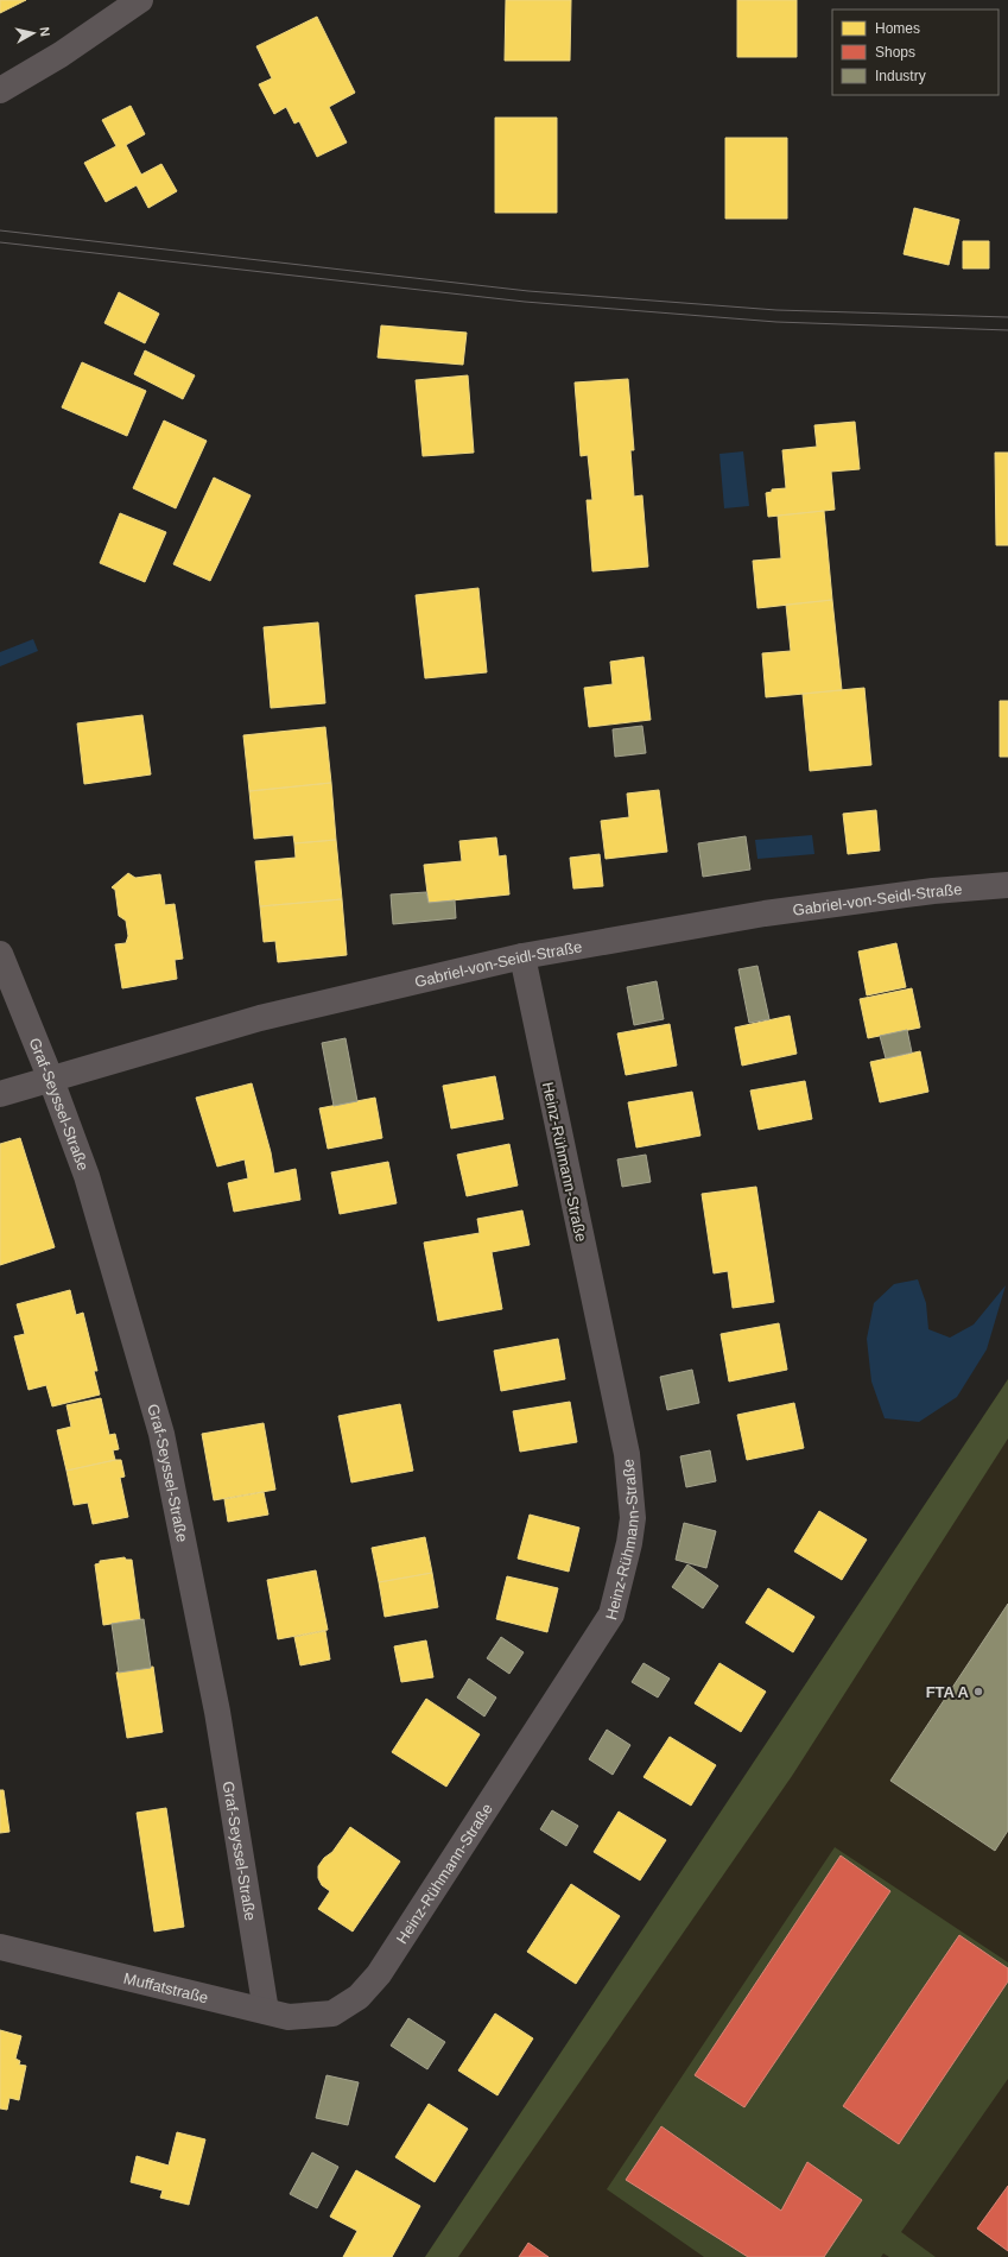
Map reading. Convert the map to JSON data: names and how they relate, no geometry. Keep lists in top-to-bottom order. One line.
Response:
{"streets":{"street":["Gabriel-von-Seidl-Straße","Graf-Seyssel-Straße","Heinz-Rühmann-Straße","Muffatstraße"]},"crossings":[["Gabriel-von-Seidl-Straße","Graf-Seyssel-Straße"],["Gabriel-von-Seidl-Straße","Heinz-Rühmann-Straße"],["Graf-Seyssel-Straße","Muffatstraße"],["Heinz-Rühmann-Straße","Muffatstraße"]],"places":["FTA A"],"legend":["Homes","Shops","Industry"],"north":"right"}
